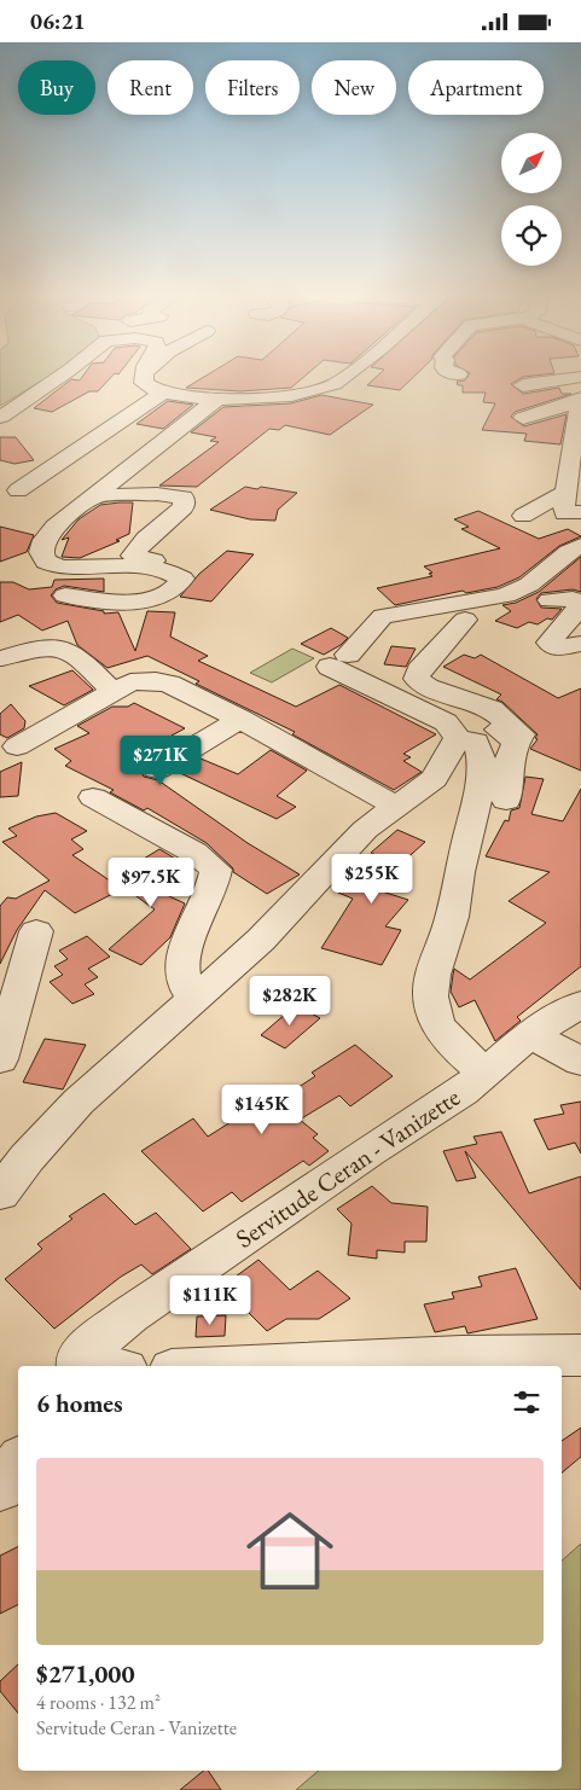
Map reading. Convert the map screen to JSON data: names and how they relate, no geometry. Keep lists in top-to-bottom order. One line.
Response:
{"streets":{"street":["Servitude Ceran - Vanizette"]},"north":"top right","page":{"status":"06:21","chip":["Buy","Rent","Filters","New","Apartment"],"price":["$271K","$255K","$97.5K","$282K","$145K","$111K"],"heading":"6 homes","list":[{"name":"$271,000","note":"4 rooms · 132 m² · Servitude Ceran - Vanizette"}]}}
